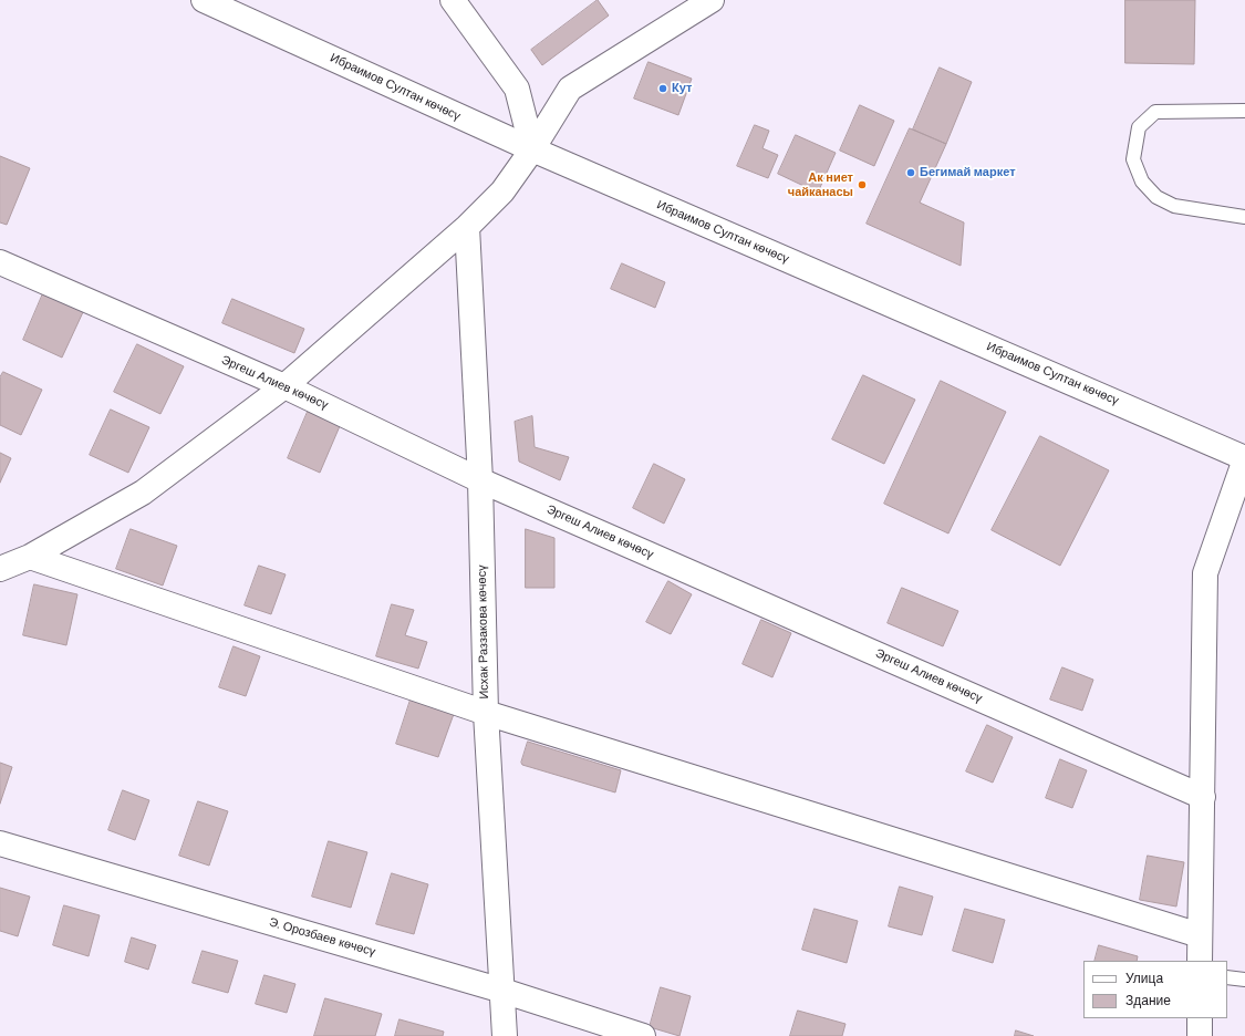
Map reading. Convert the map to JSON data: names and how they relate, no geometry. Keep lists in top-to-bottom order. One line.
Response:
{"streets":{"street":["Ибраимов Султан көчөсү","Эргеш Алиев көчөсү","Исхак Раззакова көчөсү","Э. Орозбаев көчөсү"]},"crossings":[["Эргеш Алиев көчөсү","Исхак Раззакова көчөсү"],["Исхак Раззакова көчөсү","Э. Орозбаев көчөсү"]],"places":["Кут","Бегимай маркет","Ак ниет чайканасы"],"legend":["Улица","Здание"]}
